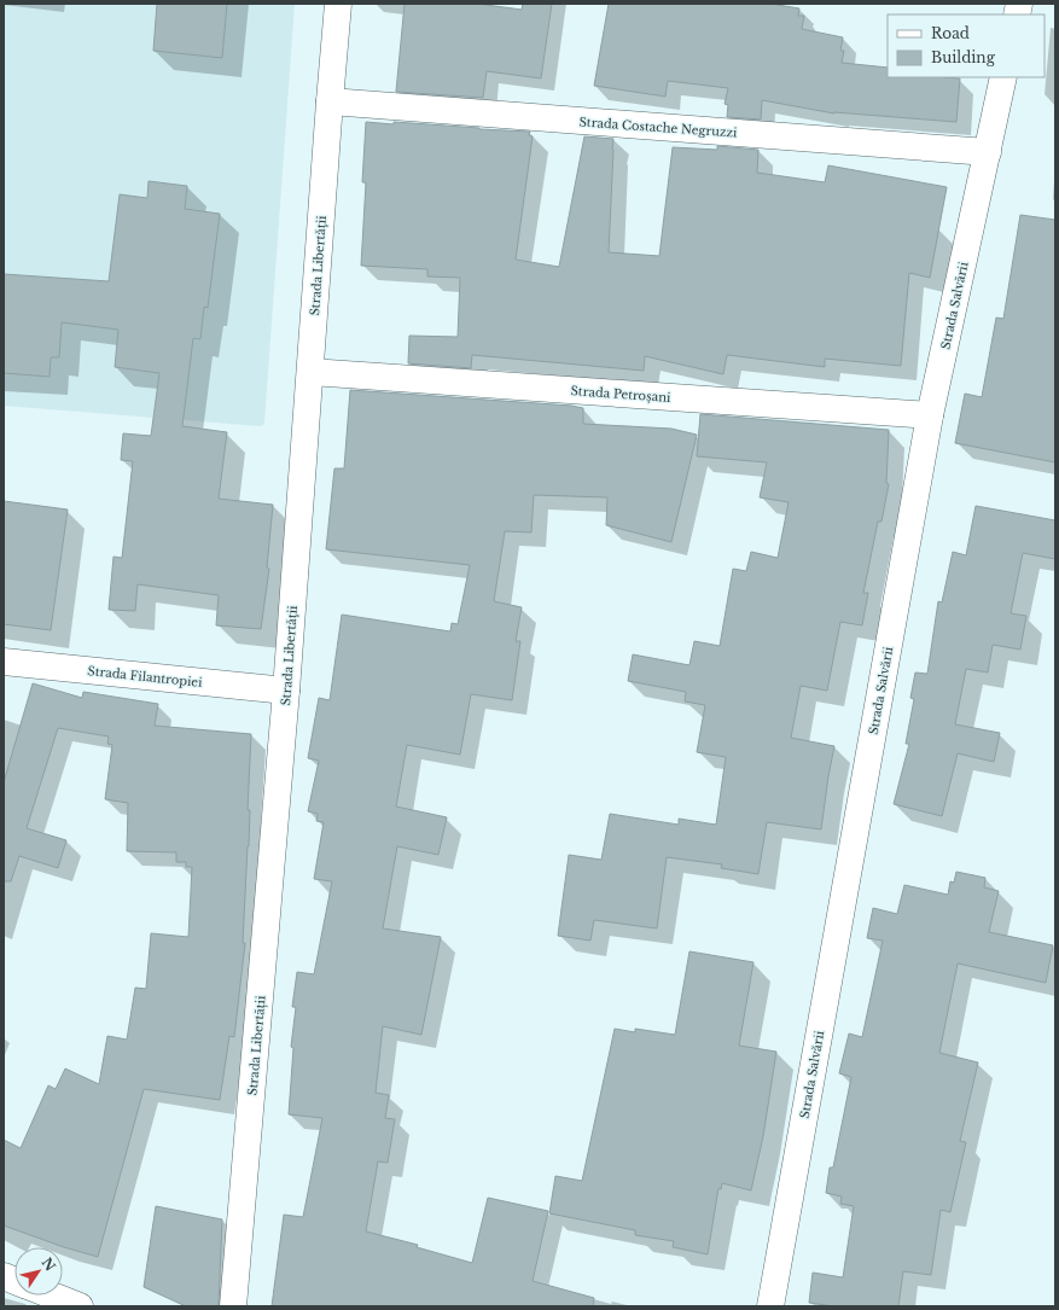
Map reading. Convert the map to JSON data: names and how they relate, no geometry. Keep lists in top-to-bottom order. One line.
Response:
{"streets":{"street":["Strada Costache Negruzzi","Strada Libertății","Strada Salvării","Strada Petroșani","Strada Filantropiei"]},"crossings":[["Strada Costache Negruzzi","Strada Libertății"],["Strada Costache Negruzzi","Strada Salvării"],["Strada Libertății","Strada Petroșani"],["Strada Libertății","Strada Filantropiei"],["Strada Salvării","Strada Petroșani"]],"legend":["Road","Building"],"north":"top right"}
